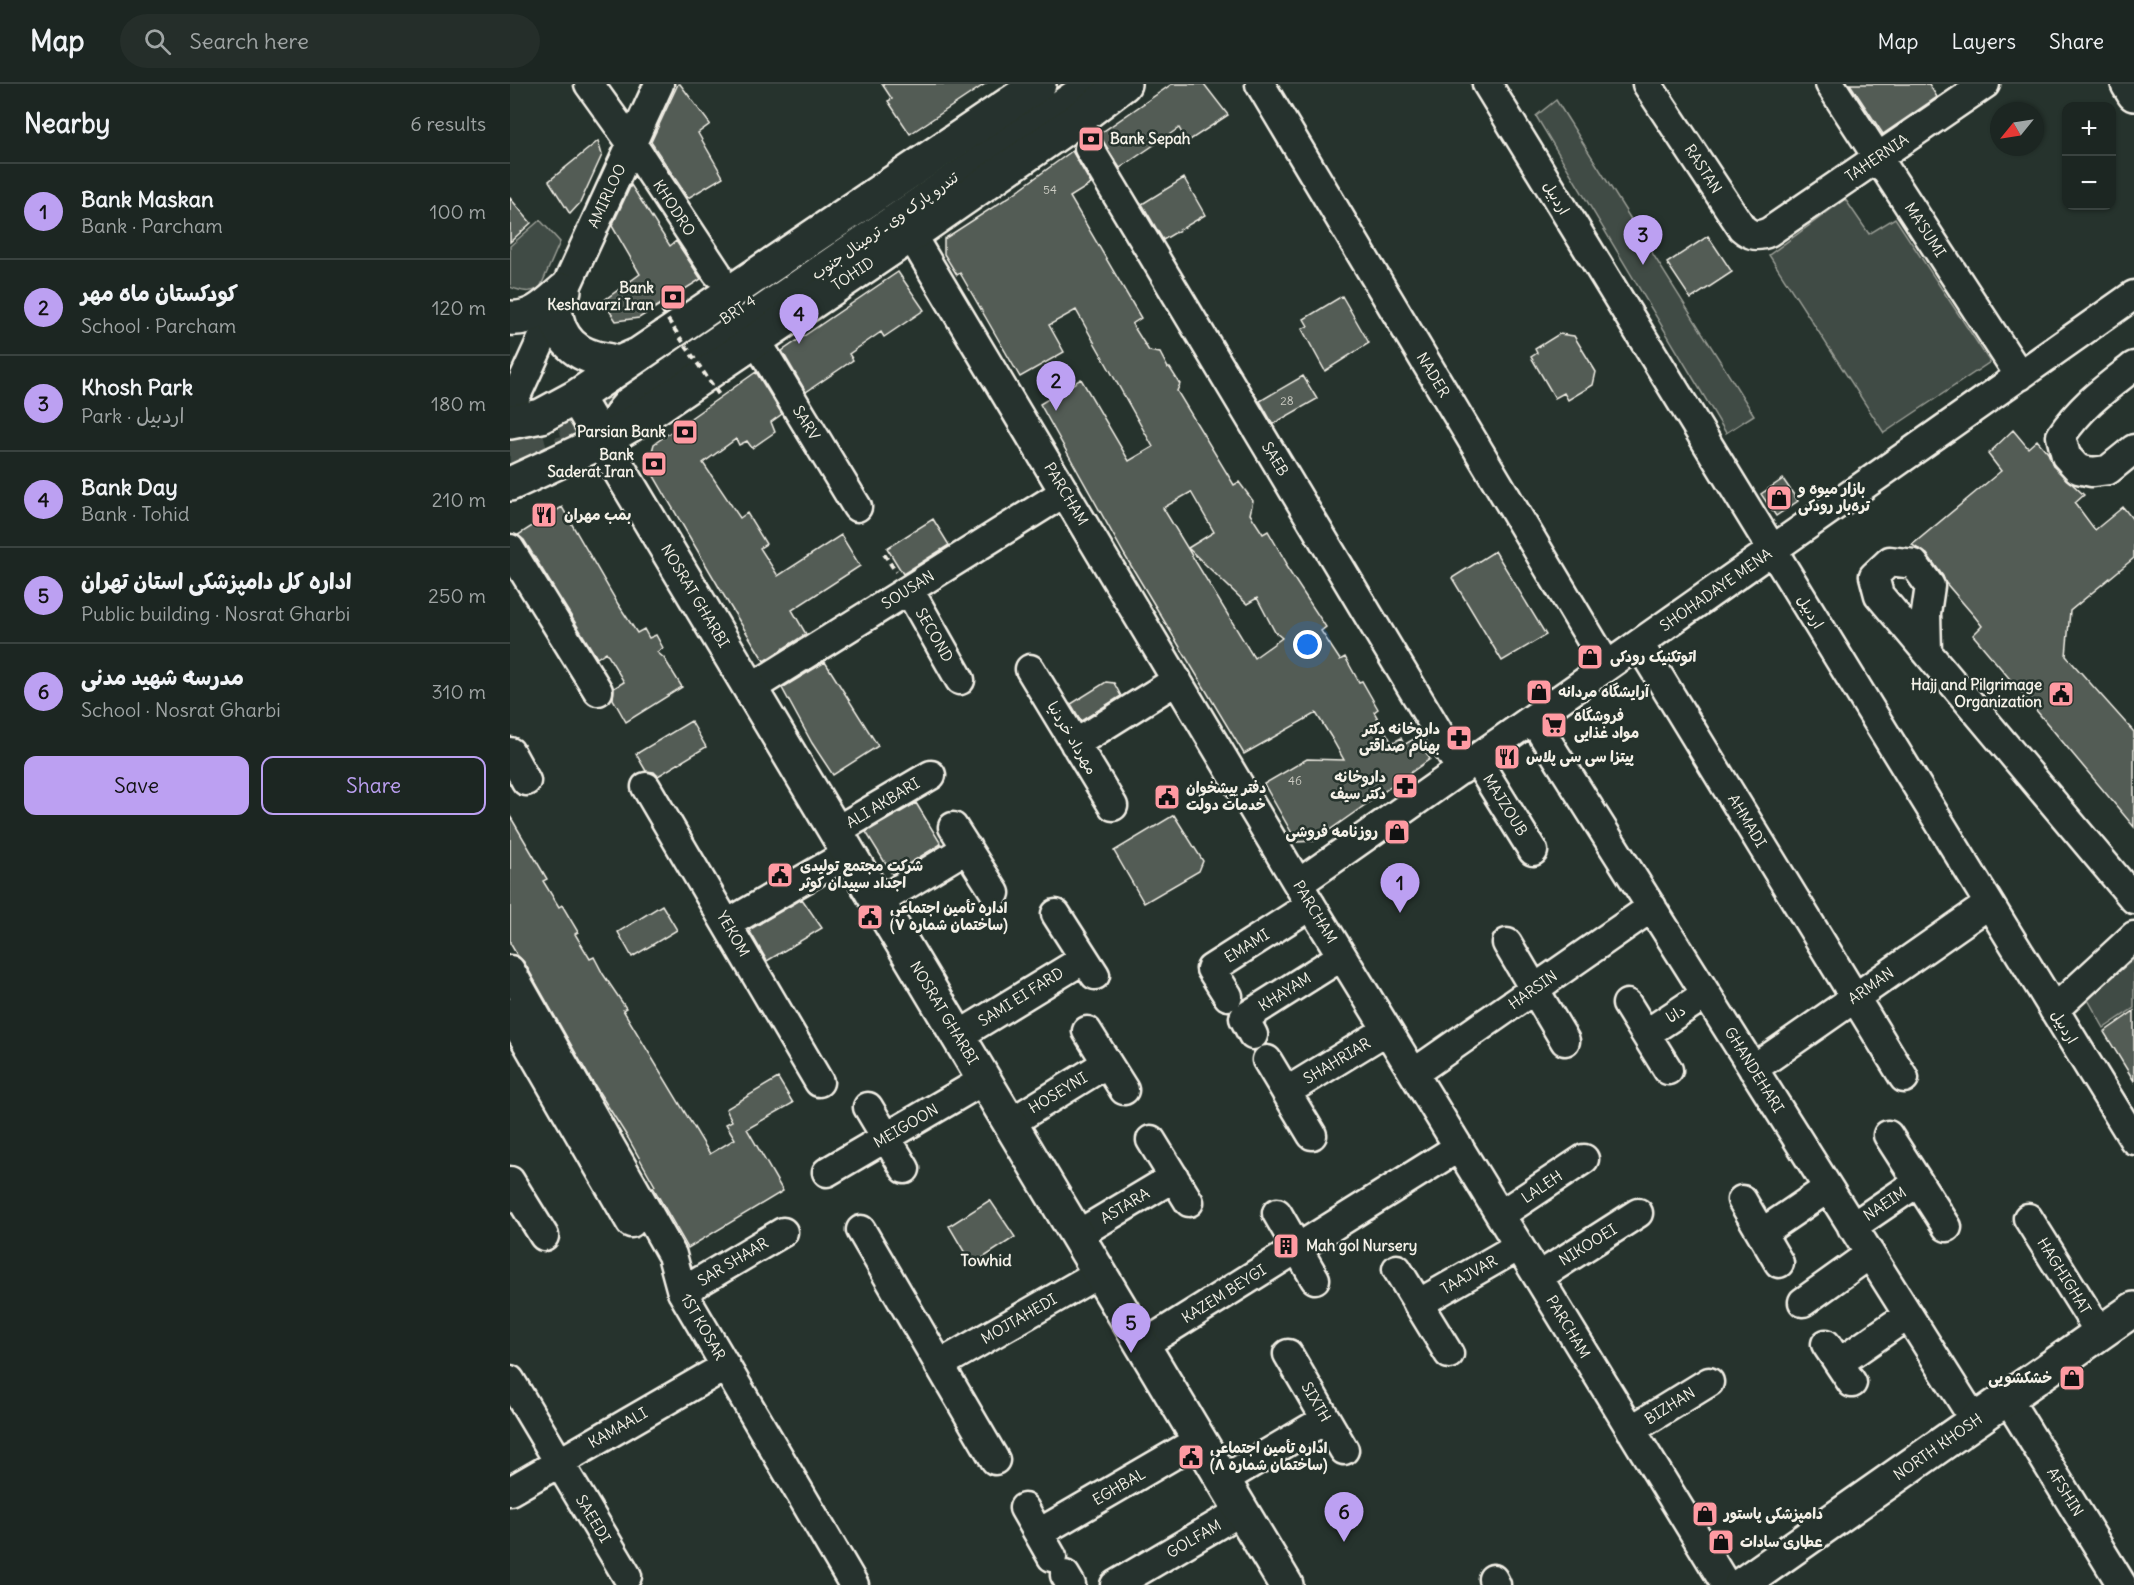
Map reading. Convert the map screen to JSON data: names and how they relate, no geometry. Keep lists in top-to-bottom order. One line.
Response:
{"streets":{"main road":["TOHID","NOSRAT GHARBI","NORTH KHOSH"],"street":["TAHERNIA","RASTAN","AMIRLOO","اردبیل","KHODRO","تندرو پارک وی ـ ترمینال جنوب","MA'SUMI","BRT 4","NADER","SARV","SAEB","PARCHAM","SOUSAN","SHOHADAYE MENA","SECOND","مهرداد خردنیا","ALI AKBARI","MAJZOUB","AHMADI","YEKOM","EMAMI","ARMAN","HARSIN","KHAYAM","SAMI EI FARD","دانا","SHAHRIAR","GHANDEHARI","HOSEYNI","MEIGOON","LALEH","NAEIM","ASTARA","NIKOOEI","SAR SHAAR","TAAJVAR","HAGHIGHAT","KAZEM BEYGI","MOJTAHEDI","1ST KOSAR","SIXTH","BIZHAN","KAMAALI","EGHBAL","AFSHIN","SAEEDI","GOLFAM"]},"crossings":[["TAHERNIA","RASTAN"],["TAHERNIA","MA'SUMI"],["AMIRLOO","KHODRO"],["اردبیل","SHOHADAYE MENA"],["اردبیل","ARMAN"],["تندرو پارک وی ـ ترمینال جنوب","TOHID"],["تندرو پارک وی ـ ترمینال جنوب","NOSRAT GHARBI"],["MA'SUMI","SHOHADAYE MENA"],["TOHID","SARV"],["TOHID","PARCHAM"],["TOHID","NOSRAT GHARBI"],["BRT 4","NOSRAT GHARBI"],["NADER","SHOHADAYE MENA"],["SAEB","SHOHADAYE MENA"],["SAEB","MAJZOUB"],["PARCHAM","SOUSAN"],["PARCHAM","SHOHADAYE MENA"],["PARCHAM","EMAMI"],["PARCHAM","HARSIN"],["PARCHAM","KHAYAM"],["PARCHAM","SHAHRIAR"],["PARCHAM","LALEH"],["PARCHAM","NIKOOEI"],["PARCHAM","TAAJVAR"],["PARCHAM","KAZEM BEYGI"],["PARCHAM","BIZHAN"],["SOUSAN","NOSRAT GHARBI"],["SOUSAN","SECOND"],["SHOHADAYE MENA","MAJZOUB"],["SHOHADAYE MENA","AHMADI"],["SHOHADAYE MENA","EMAMI"],["SHOHADAYE MENA","GHANDEHARI"],["NOSRAT GHARBI","ALI AKBARI"],["NOSRAT GHARBI","SAMI EI FARD"],["NOSRAT GHARBI","HOSEYNI"],["NOSRAT GHARBI","MEIGOON"],["NOSRAT GHARBI","ASTARA"],["NOSRAT GHARBI","KAZEM BEYGI"],["NOSRAT GHARBI","MOJTAHEDI"],["NOSRAT GHARBI","EGHBAL"],["NOSRAT GHARBI","GOLFAM"],["ALI AKBARI","YEKOM"],["AHMADI","ARMAN"],["ARMAN","GHANDEHARI"],["HARSIN","GHANDEHARI"],["دانا","GHANDEHARI"],["GHANDEHARI","NAEIM"],["GHANDEHARI","NORTH KHOSH"],["SAR SHAAR","1ST KOSAR"],["HAGHIGHAT","NORTH KHOSH"],["1ST KOSAR","KAMAALI"],["KAMAALI","SAEEDI"],["NORTH KHOSH","AFSHIN"]],"districts":["Towhid"],"places":{"bank":["Bank Sepah","Bank Keshavarzi Iran","Parsian Bank","Bank Saderat Iran"],"shop":["بازار میوه و تره‌بار رودکی","اتوتکنیک رودکی","آرایشگاه مردانه","روزنامه فروشی","خشکشویی","دامپزشکی پاستور","عطاری سادات"],"restaurant":["بمب مهران","پیتزا سی سی پلاس"],"public building":["Hajj and Pilgrimage Organization","دفتر پیشخوان خدمات دولت","شرکت مجتمع تولیدی اجداد سپیدان کوثر","اداره تأمین اجتماعی (ساختمان شماره ۷)","اداره تأمین اجتماعی (ساختمان شماره ۸)"],"supermarket":["فروشگاه مواد غذایی"],"pharmacy":["داروخانه دکتر بهنام صداقتی","داروخانه دکتر سیف"],"building":["Mah gol Nursery"]},"house_numbers":["54","28","46"],"north":"bottom left","page":{"header":"Map","search":"Search here","nav":["Map","Layers","Share"],"heading":["Nearby","6 results"],"map_buttons":["+","−"],"list":[{"mark":"1","name":"Bank Maskan","note":"Bank · Parcham","value":"100 m"},{"mark":"2","name":"کودکستان ماه مهر","note":"School · Parcham","value":"120 m"},{"mark":"3","name":"Khosh Park","note":"Park · اردبیل","value":"180 m"},{"mark":"4","name":"Bank Day","note":"Bank · Tohid","value":"210 m"},{"mark":"5","name":"اداره کل دامپزشکی استان تهران","note":"Public building · Nosrat Gharbi","value":"250 m"},{"mark":"6","name":"مدرسه شهید مدنی","note":"School · Nosrat Gharbi","value":"310 m"}],"pins":["3","4","2","1","5","6"],"buttons":["Save","Share"]}}
